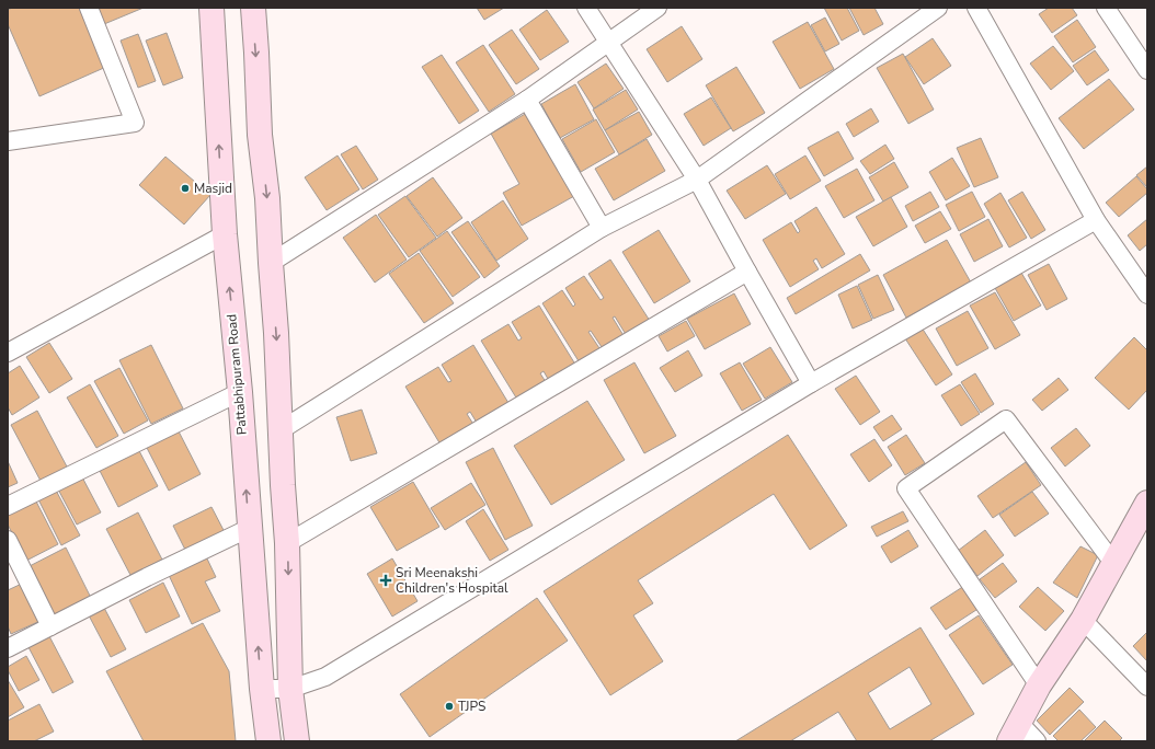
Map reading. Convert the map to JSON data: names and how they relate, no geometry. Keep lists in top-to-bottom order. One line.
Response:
{"streets":{"street":["Pattabhipuram Road"]},"places":{"other":["Masjid","TJPS"],"health":["Sri Meenakshi Children's Hospital"]}}
